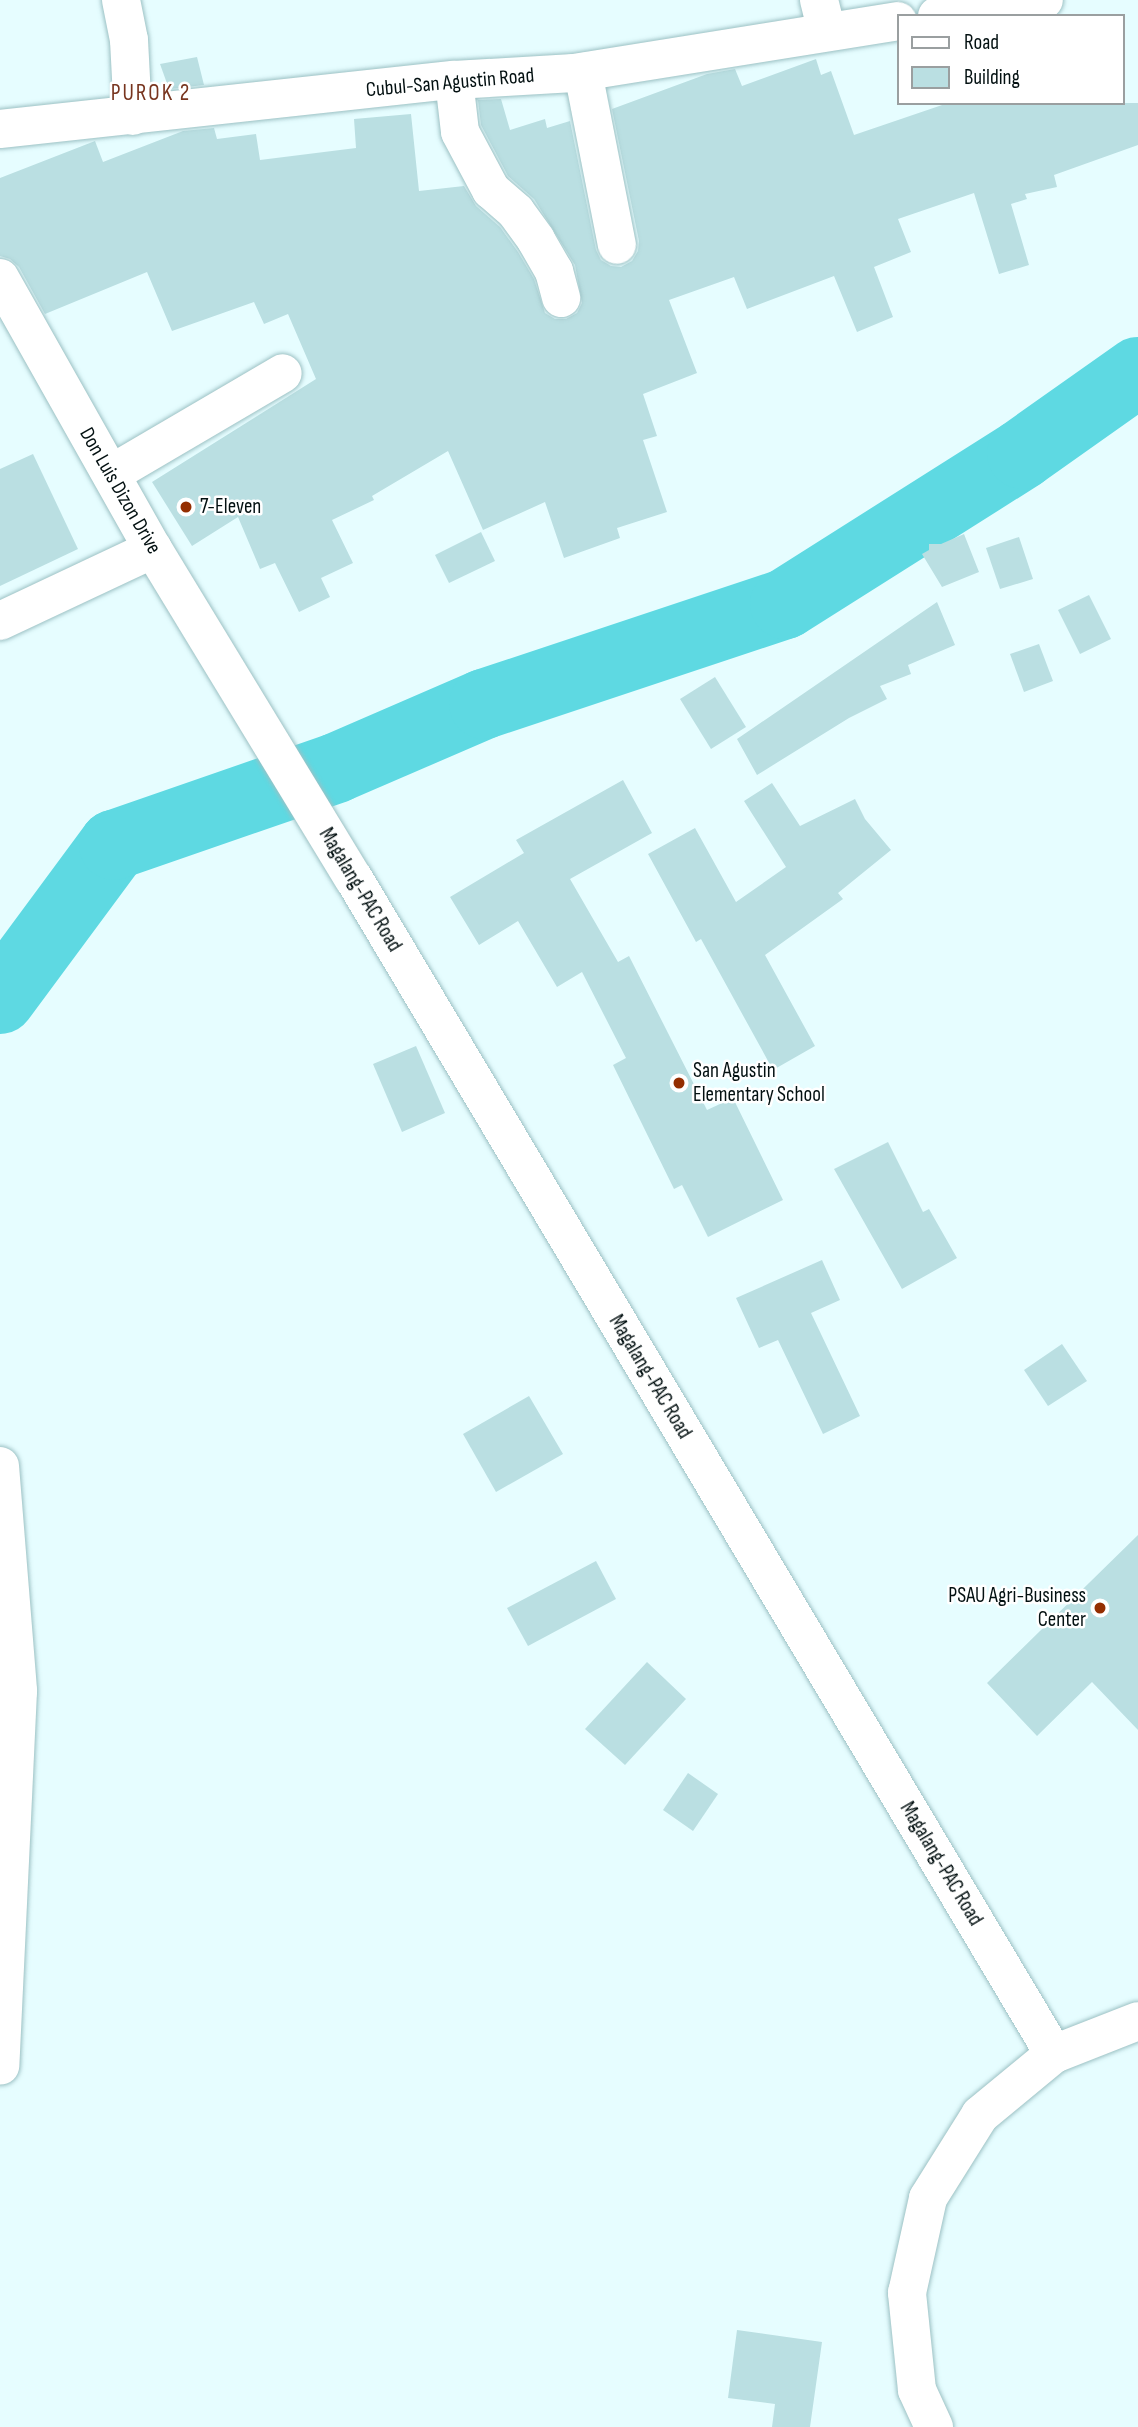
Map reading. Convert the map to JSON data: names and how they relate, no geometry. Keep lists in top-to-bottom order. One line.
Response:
{"streets":{"street":["Cubul-San Agustin Road","Don Luis Dizon Drive","Magalang-PAC Road"]},"crossings":[["Don Luis Dizon Drive","Magalang-PAC Road"]],"districts":["PUROK 2"],"places":["7-Eleven","San Agustin Elementary School","PSAU Agri-Business Center"],"legend":["Road","Building"]}
